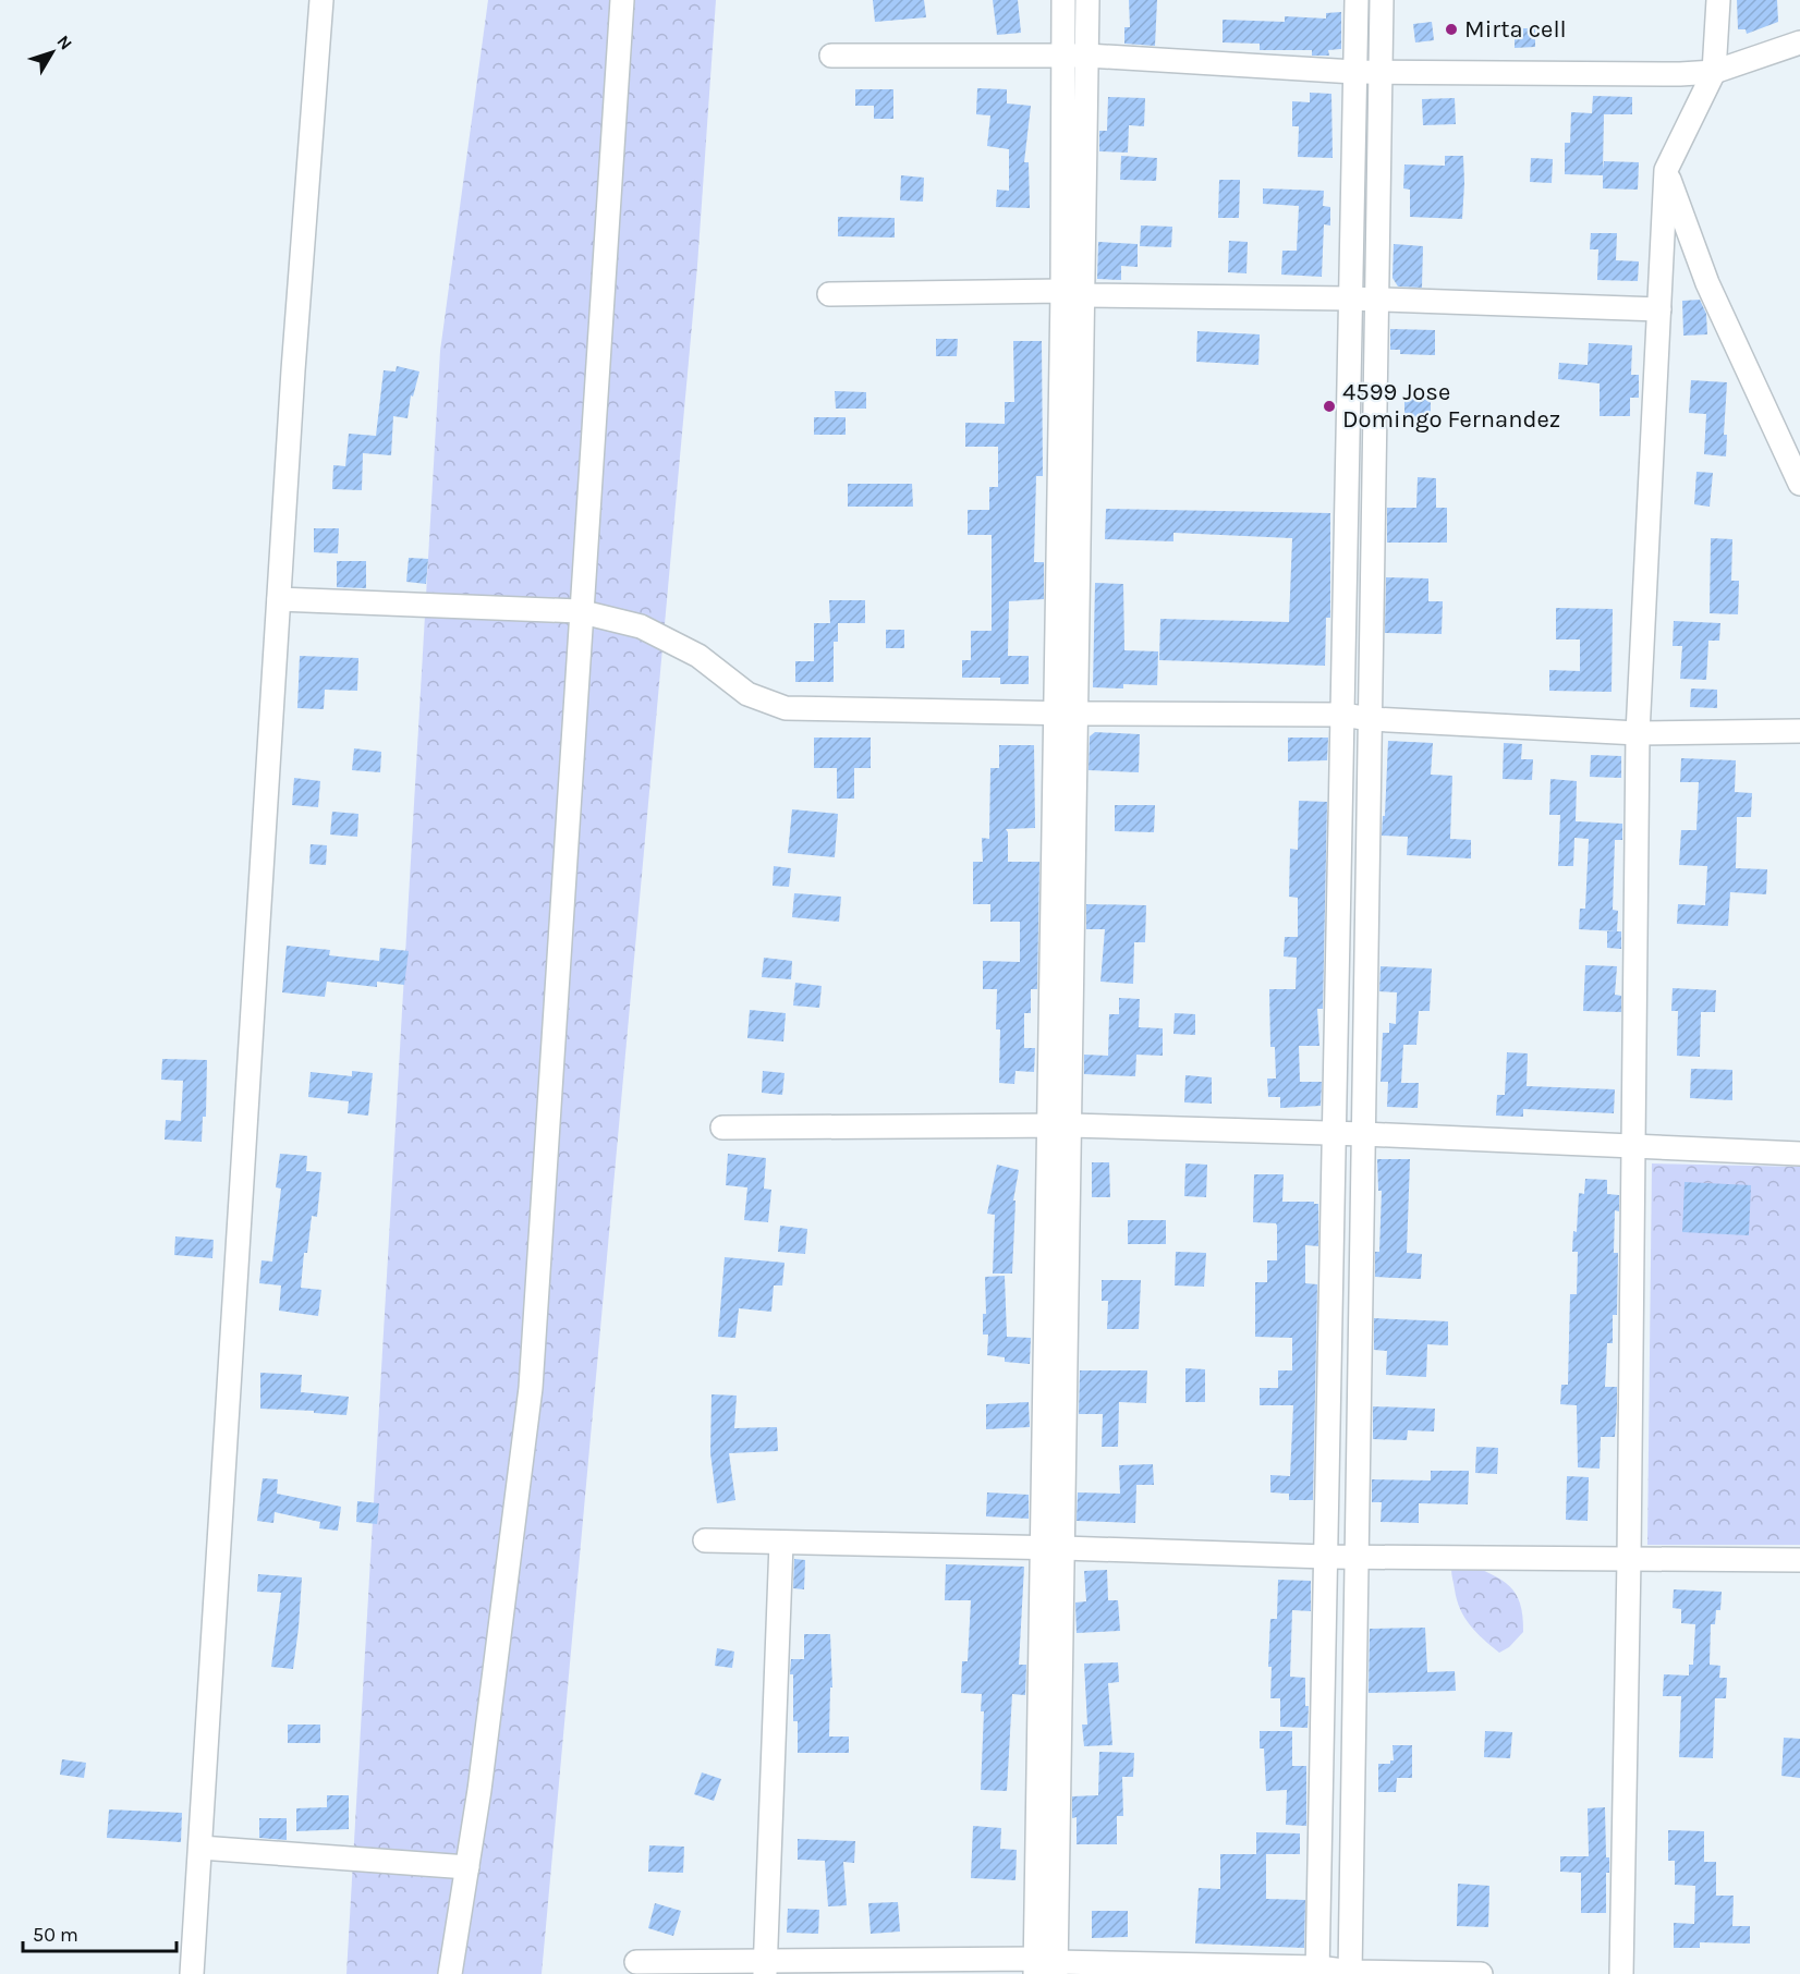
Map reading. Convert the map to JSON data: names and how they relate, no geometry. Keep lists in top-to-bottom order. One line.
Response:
{"places":["Mirta cell","4599 Jose Domingo Fernandez"],"scale_bar":"50 m","north":"top right"}
